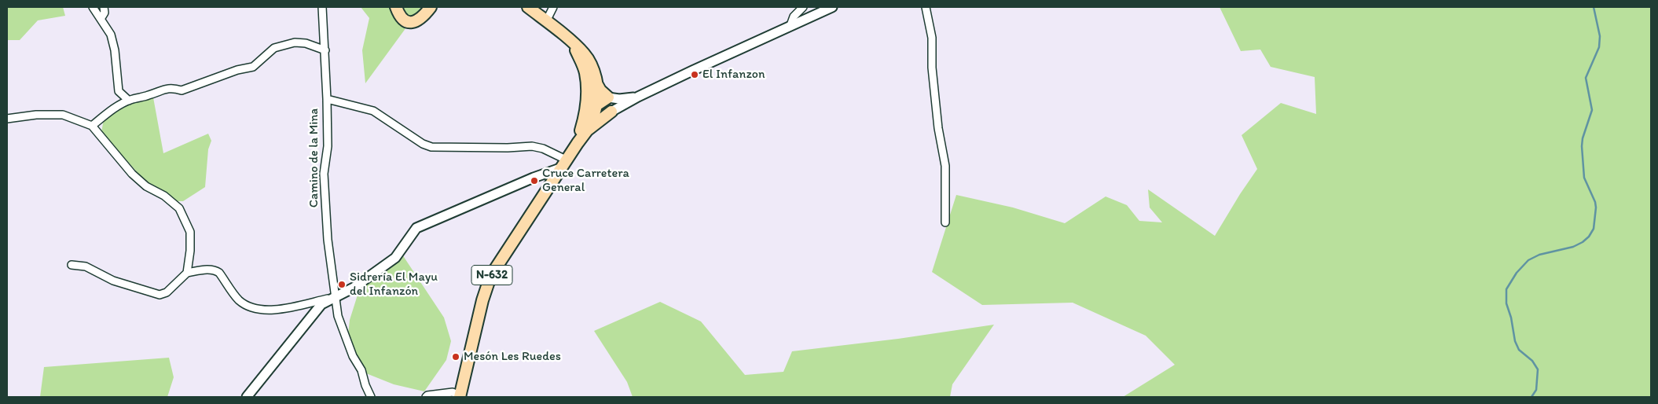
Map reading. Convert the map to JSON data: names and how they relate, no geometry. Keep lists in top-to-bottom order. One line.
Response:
{"streets":{"highway":["N-632"],"street":["Camino de la Mina"]},"places":["El Infanzon","Cruce Carretera General","Sidrería El Mayu del Infanzón","Mesón Les Ruedes"]}
